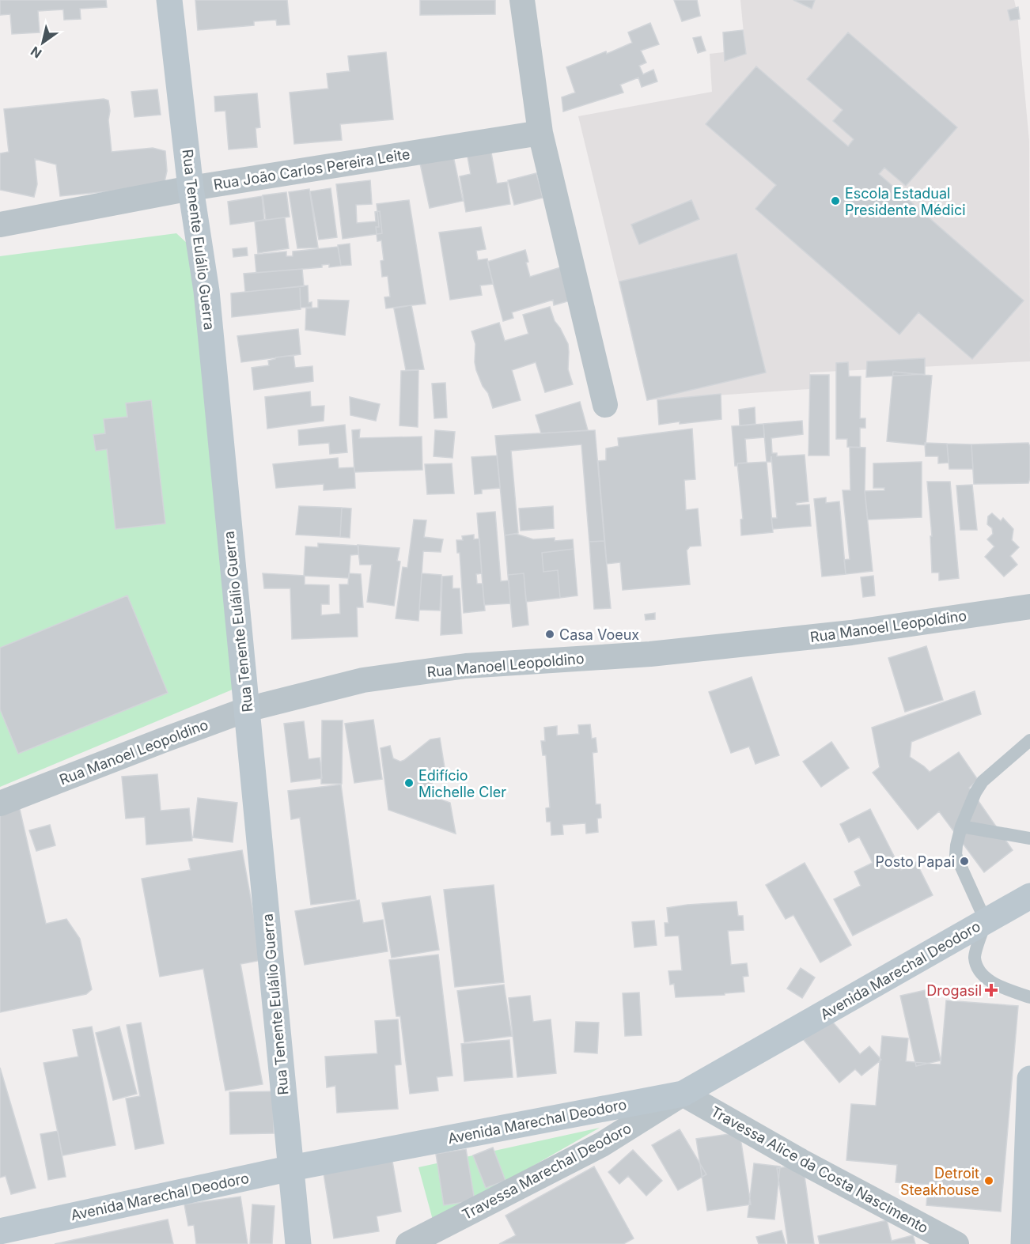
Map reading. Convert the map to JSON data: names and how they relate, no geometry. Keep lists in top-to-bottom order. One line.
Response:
{"streets":{"main road":["Rua Tenente Eulálio Guerra","Avenida Marechal Deodoro"],"street":["Rua João Carlos Pereira Leite","Rua Manoel Leopoldino","Travessa Alice da Costa Nascimento","Travessa Marechal Deodoro"]},"crossings":[["Rua João Carlos Pereira Leite","Rua Tenente Eulálio Guerra"],["Rua Tenente Eulálio Guerra","Rua Manoel Leopoldino"],["Rua Tenente Eulálio Guerra","Avenida Marechal Deodoro"],["Avenida Marechal Deodoro","Travessa Alice da Costa Nascimento"],["Avenida Marechal Deodoro","Travessa Marechal Deodoro"],["Travessa Alice da Costa Nascimento","Travessa Marechal Deodoro"]],"places":{"other":["Escola Estadual Presidente Médici","Casa Voeux","Edifício Michelle Cler","Posto Papai","Detroit Steakhouse"],"health":["Drogasil"]},"north":"bottom left"}
